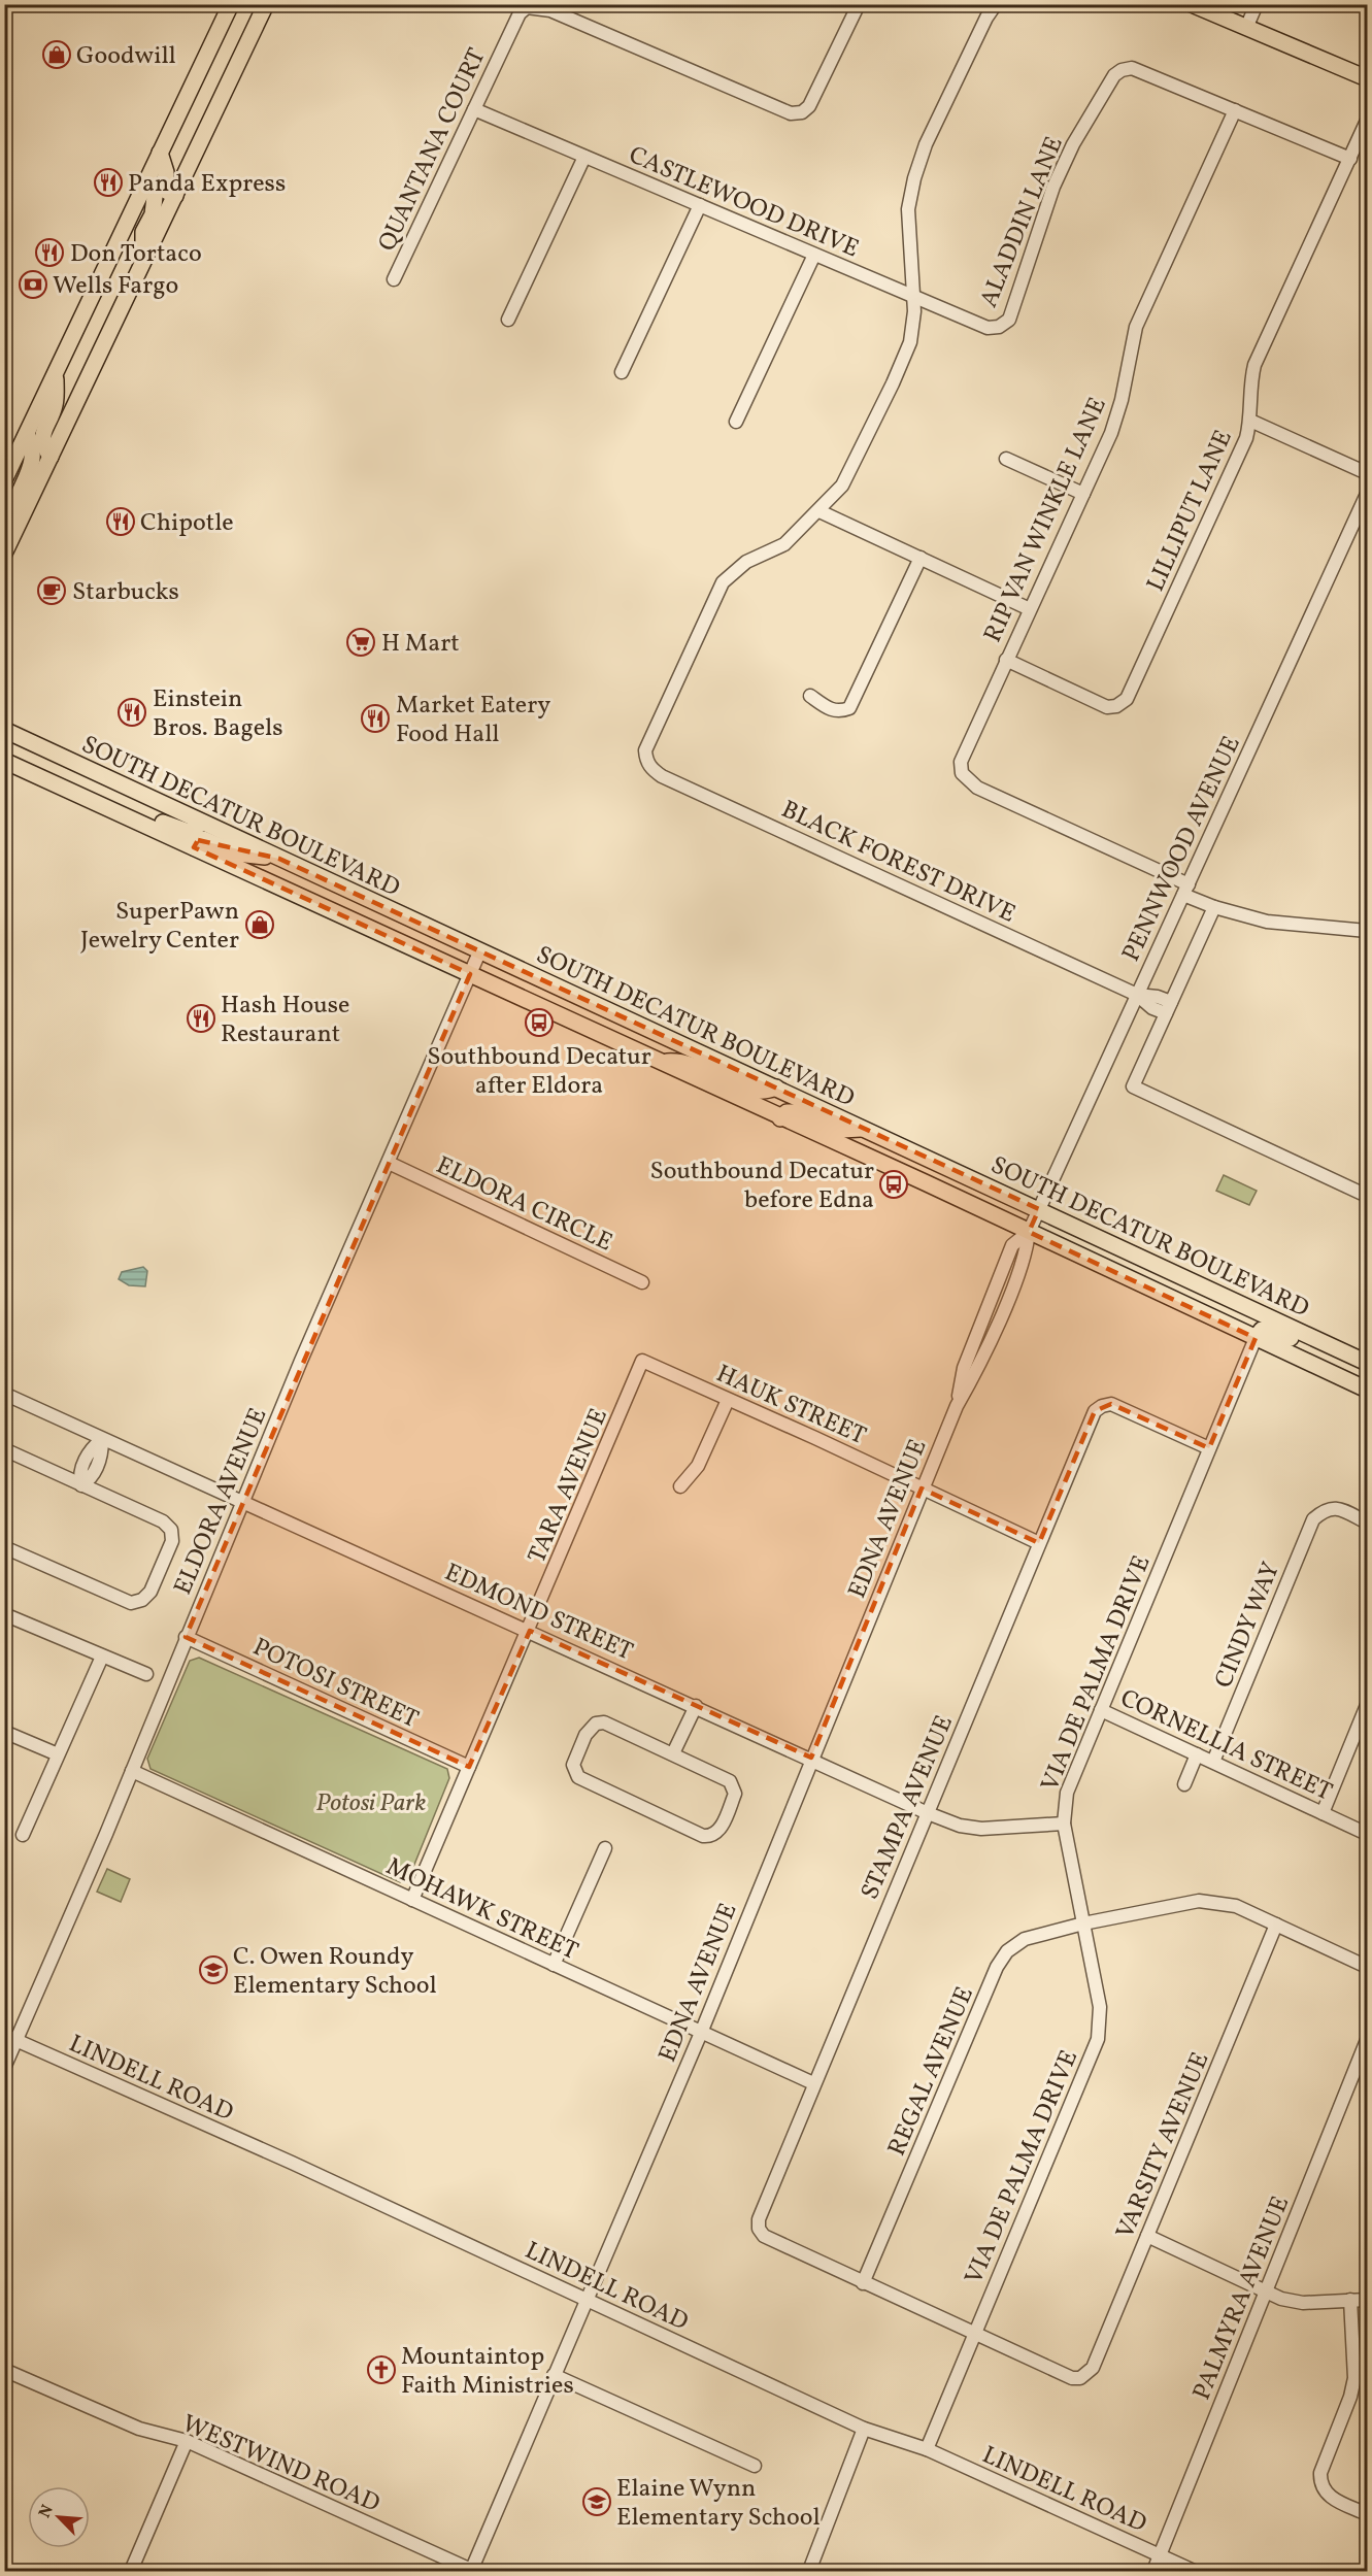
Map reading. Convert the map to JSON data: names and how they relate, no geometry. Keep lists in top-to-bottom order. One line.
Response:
{"streets":{"main road":["SOUTH DECATUR BOULEVARD"],"street":["QUANTANA COURT","CASTLEWOOD DRIVE","ALADDIN LANE","LILLIPUT LANE","RIP VAN WINKLE LANE","PENNWOOD AVENUE","BLACK FOREST DRIVE","ELDORA CIRCLE","HAUK STREET","TARA AVENUE","ELDORA AVENUE","EDNA AVENUE","EDMOND STREET","CINDY WAY","VIA DE PALMA DRIVE","POTOSI STREET","CORNELLIA STREET","STAMPA AVENUE","MOHAWK STREET","REGAL AVENUE","LINDELL ROAD","VARSITY AVENUE","PALMYRA AVENUE","WESTWIND ROAD"]},"crossings":[["QUANTANA COURT","CASTLEWOOD DRIVE"],["CASTLEWOOD DRIVE","ALADDIN LANE"],["ALADDIN LANE","RIP VAN WINKLE LANE"],["LILLIPUT LANE","RIP VAN WINKLE LANE"],["RIP VAN WINKLE LANE","PENNWOOD AVENUE"],["SOUTH DECATUR BOULEVARD","PENNWOOD AVENUE"],["SOUTH DECATUR BOULEVARD","ELDORA AVENUE"],["SOUTH DECATUR BOULEVARD","EDNA AVENUE"],["SOUTH DECATUR BOULEVARD","VIA DE PALMA DRIVE"],["PENNWOOD AVENUE","BLACK FOREST DRIVE"],["PENNWOOD AVENUE","EDNA AVENUE"],["ELDORA CIRCLE","ELDORA AVENUE"],["HAUK STREET","TARA AVENUE"],["HAUK STREET","EDNA AVENUE"],["HAUK STREET","STAMPA AVENUE"],["TARA AVENUE","EDMOND STREET"],["TARA AVENUE","POTOSI STREET"],["TARA AVENUE","MOHAWK STREET"],["ELDORA AVENUE","EDMOND STREET"],["ELDORA AVENUE","POTOSI STREET"],["ELDORA AVENUE","MOHAWK STREET"],["ELDORA AVENUE","LINDELL ROAD"],["EDNA AVENUE","EDMOND STREET"],["EDNA AVENUE","MOHAWK STREET"],["EDNA AVENUE","LINDELL ROAD"],["EDNA AVENUE","WESTWIND ROAD"],["EDMOND STREET","VIA DE PALMA DRIVE"],["EDMOND STREET","STAMPA AVENUE"],["CINDY WAY","CORNELLIA STREET"],["VIA DE PALMA DRIVE","CORNELLIA STREET"],["VIA DE PALMA DRIVE","STAMPA AVENUE"],["VIA DE PALMA DRIVE","REGAL AVENUE"],["VIA DE PALMA DRIVE","LINDELL ROAD"],["VIA DE PALMA DRIVE","VARSITY AVENUE"],["STAMPA AVENUE","MOHAWK STREET"],["STAMPA AVENUE","REGAL AVENUE"],["LINDELL ROAD","PALMYRA AVENUE"]],"parks":["Potosi Park"],"places":{"shop":["Goodwill","SuperPawn Jewelry Center"],"restaurant":["Panda Express","Don Tortaco","Chipotle","Einstein Bros. Bagels","Market Eatery Food Hall","Hash House Restaurant"],"bank":["Wells Fargo"],"cafe":["Starbucks"],"supermarket":["H Mart"],"bus stop":["Southbound Decatur after Eldora","Southbound Decatur before Edna"],"school or university":["C. Owen Roundy Elementary School","Elaine Wynn Elementary School"],"church":["Mountaintop Faith Ministries"]},"north":"top left"}
